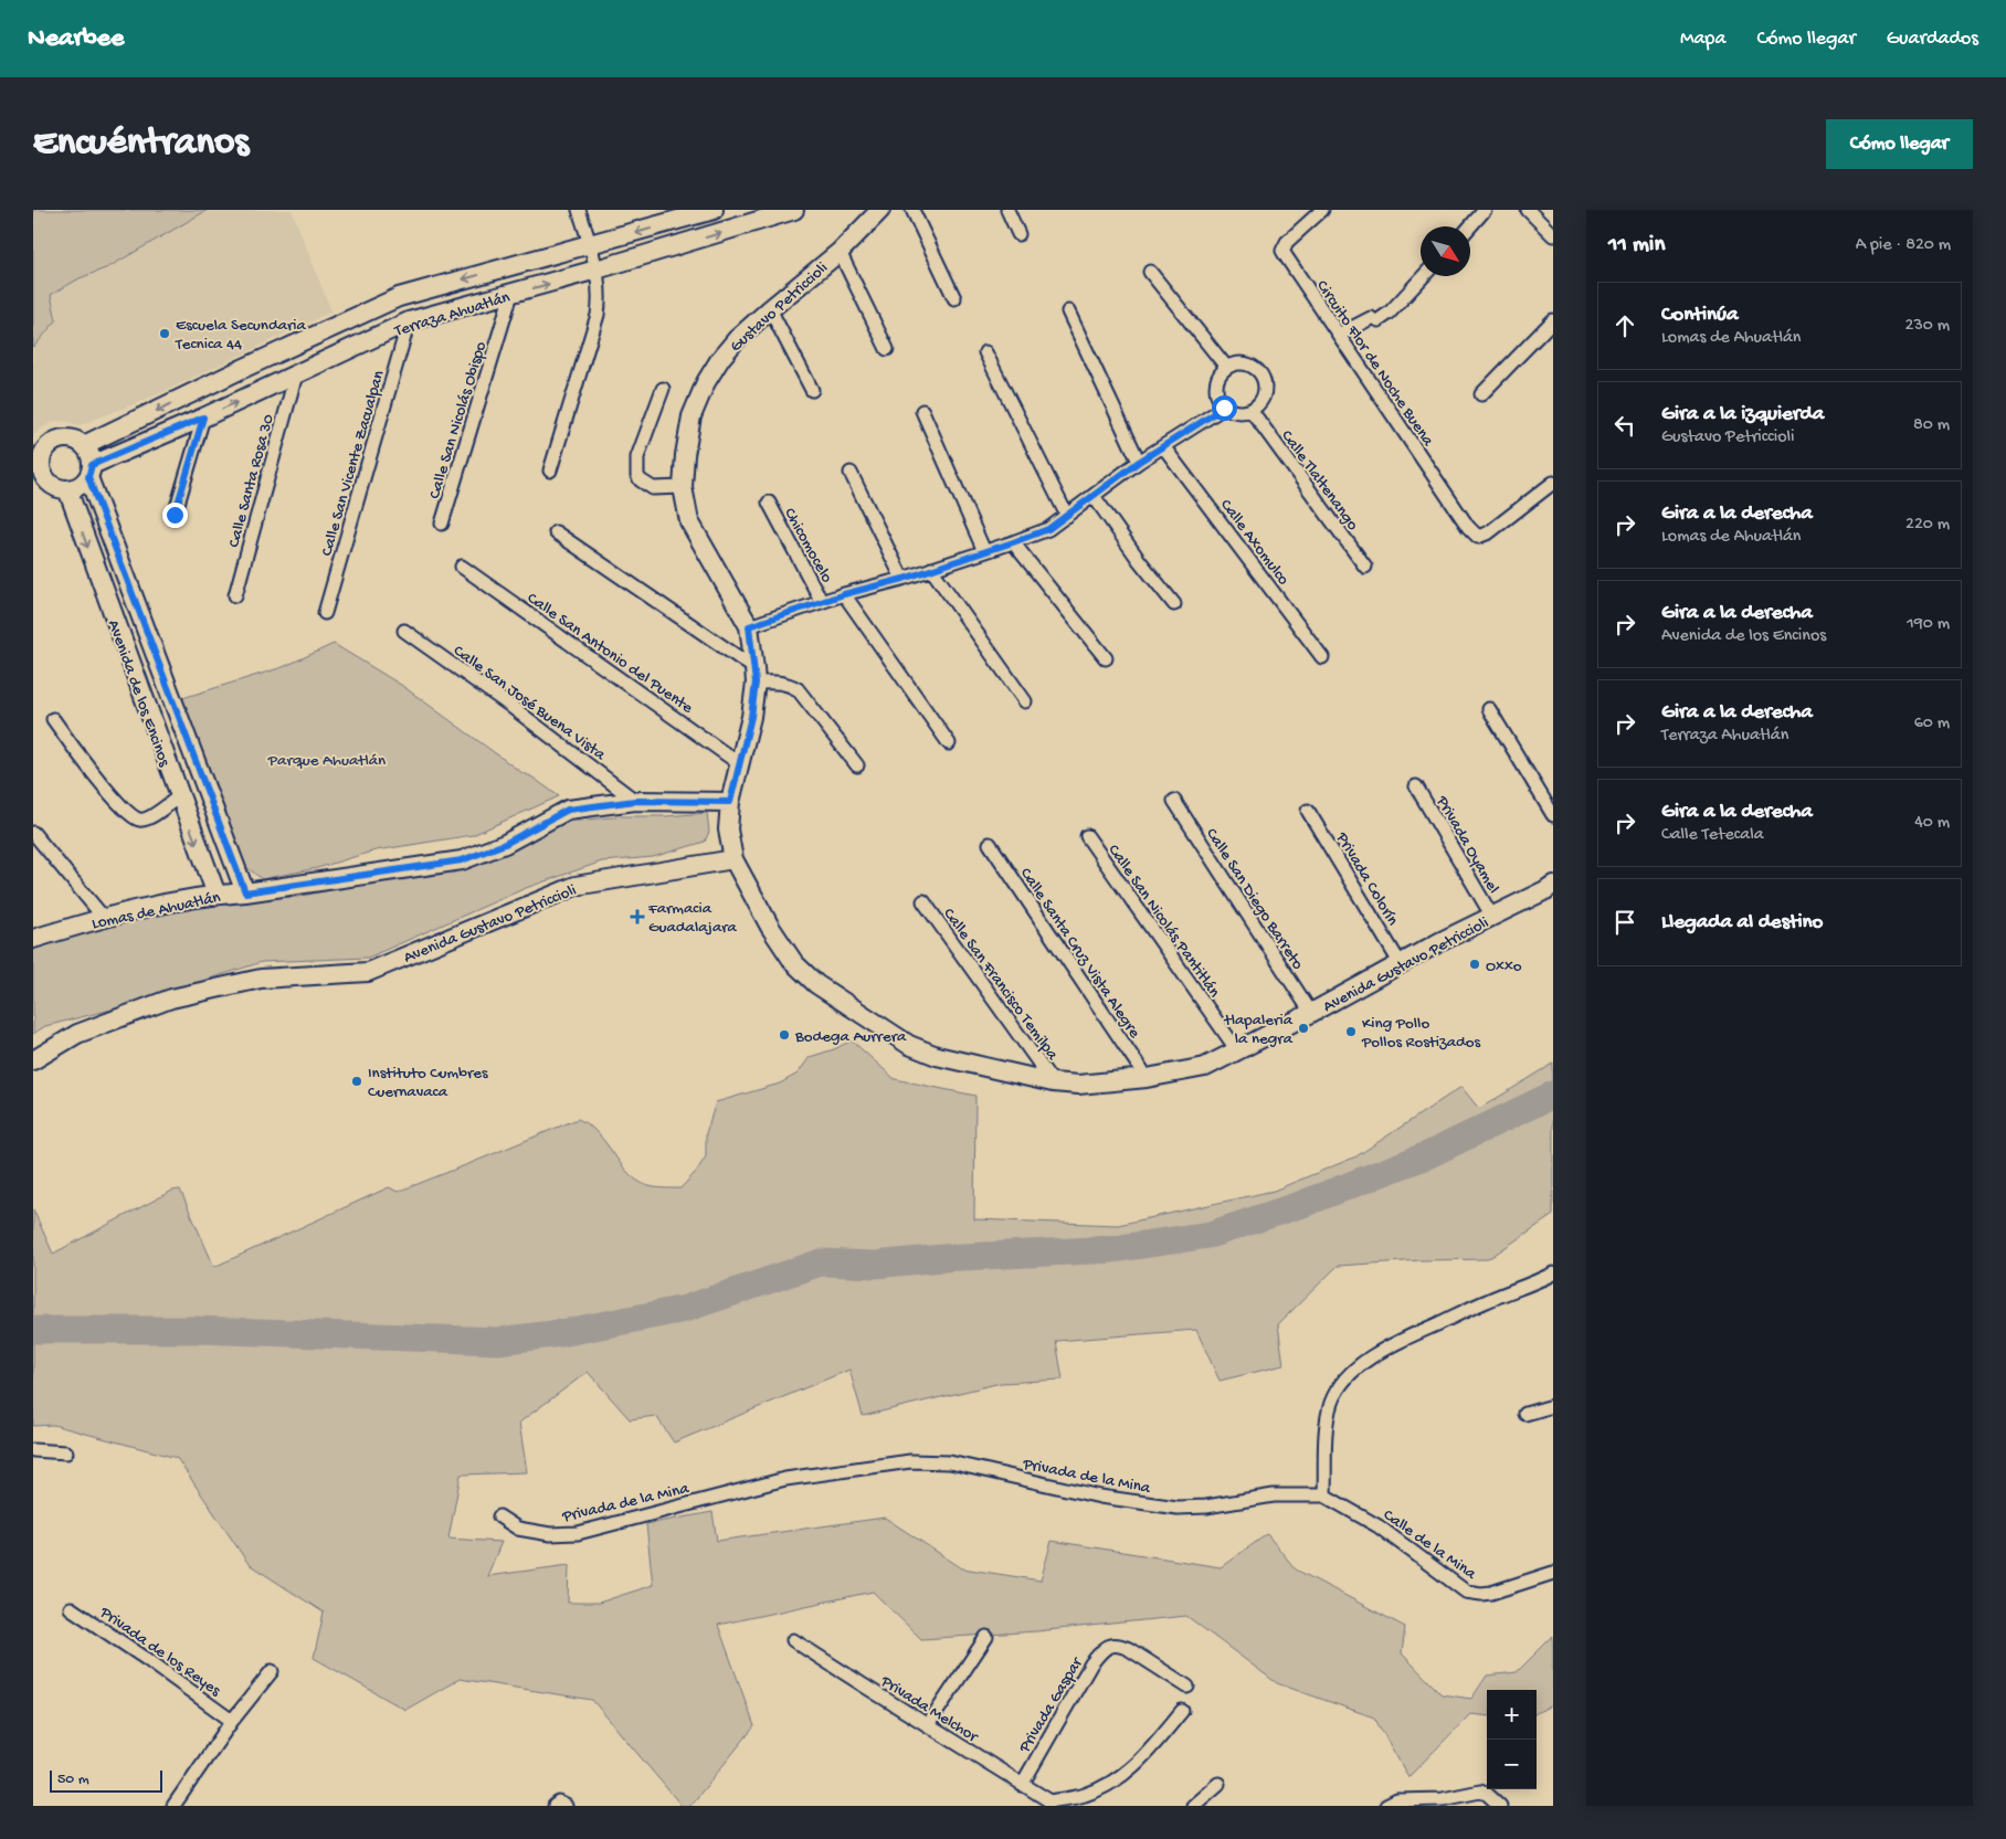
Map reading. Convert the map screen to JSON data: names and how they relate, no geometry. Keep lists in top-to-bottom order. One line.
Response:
{"streets":{"street":["Gustavo Petriccioli","Terraza Ahuatlán","Circuito Flor de Noche Buena","Calle San Nicolás Obispo","Calle San Vicente Zacualpan","Calle Tlaltenango","Calle Santa Rosa 30","Calle Axomulco","Chicomocelo","Calle San Antonio del Puente","Avenida de los Encinos","Calle San José Buena Vista","Privada Oyamel","Privada Colorín","Calle San Diego Barreto","Lomas de Ahuatlán","Calle San Nicolás Pantitlán","Avenida Gustavo Petriccioli","Calle Santa Cruz Vista Alegre","Calle San Francisco Temilpa","Privada de la Mina","Calle de la Mina","Privada de los Reyes","Privada Gaspar","Privada Melchor"]},"crossings":[["Gustavo Petriccioli","Calle San Antonio del Puente"],["Gustavo Petriccioli","Lomas de Ahuatlán"],["Gustavo Petriccioli","Avenida Gustavo Petriccioli"],["Terraza Ahuatlán","Calle San Nicolás Obispo"],["Terraza Ahuatlán","Calle San Vicente Zacualpan"],["Terraza Ahuatlán","Calle Santa Rosa 30"],["Terraza Ahuatlán","Avenida de los Encinos"],["Avenida de los Encinos","Lomas de Ahuatlán"],["Calle San José Buena Vista","Lomas de Ahuatlán"],["Privada Oyamel","Avenida Gustavo Petriccioli"],["Privada Colorín","Avenida Gustavo Petriccioli"],["Calle San Diego Barreto","Avenida Gustavo Petriccioli"],["Calle San Nicolás Pantitlán","Avenida Gustavo Petriccioli"],["Avenida Gustavo Petriccioli","Calle Santa Cruz Vista Alegre"],["Avenida Gustavo Petriccioli","Calle San Francisco Temilpa"],["Privada de la Mina","Calle de la Mina"],["Privada Gaspar","Privada Melchor"]],"parks":["Parque Ahuatlán"],"places":{"other":["Escuela Secundaria Tecnica 44","Oxxo","tlapaleria la negra","King Pollo Pollos Rostizados","Bodega Aurrera","Instituto Cumbres Cuernavaca"],"health":["Farmacia Guadalajara"]},"scale_bar":"50 m","north":"bottom right","page":{"header":"Nearbee","nav":["Mapa","Cómo llegar","Guardados"],"buttons":"Cómo llegar","title":"Encuéntranos","heading":["11 min","A pie · 820 m"],"list":[["Continúa","Lomas de Ahuatlán","230 m"],["Gira a la izquierda","Gustavo Petriccioli","80 m"],["Gira a la derecha","Lomas de Ahuatlán","220 m"],["Gira a la derecha","Avenida de los Encinos","190 m"],["Gira a la derecha","Terraza Ahuatlán","60 m"],["Gira a la derecha","Calle Tetecala","40 m"],"Llegada al destino"],"map_buttons":["+","−"],"scale":"50 m"}}
